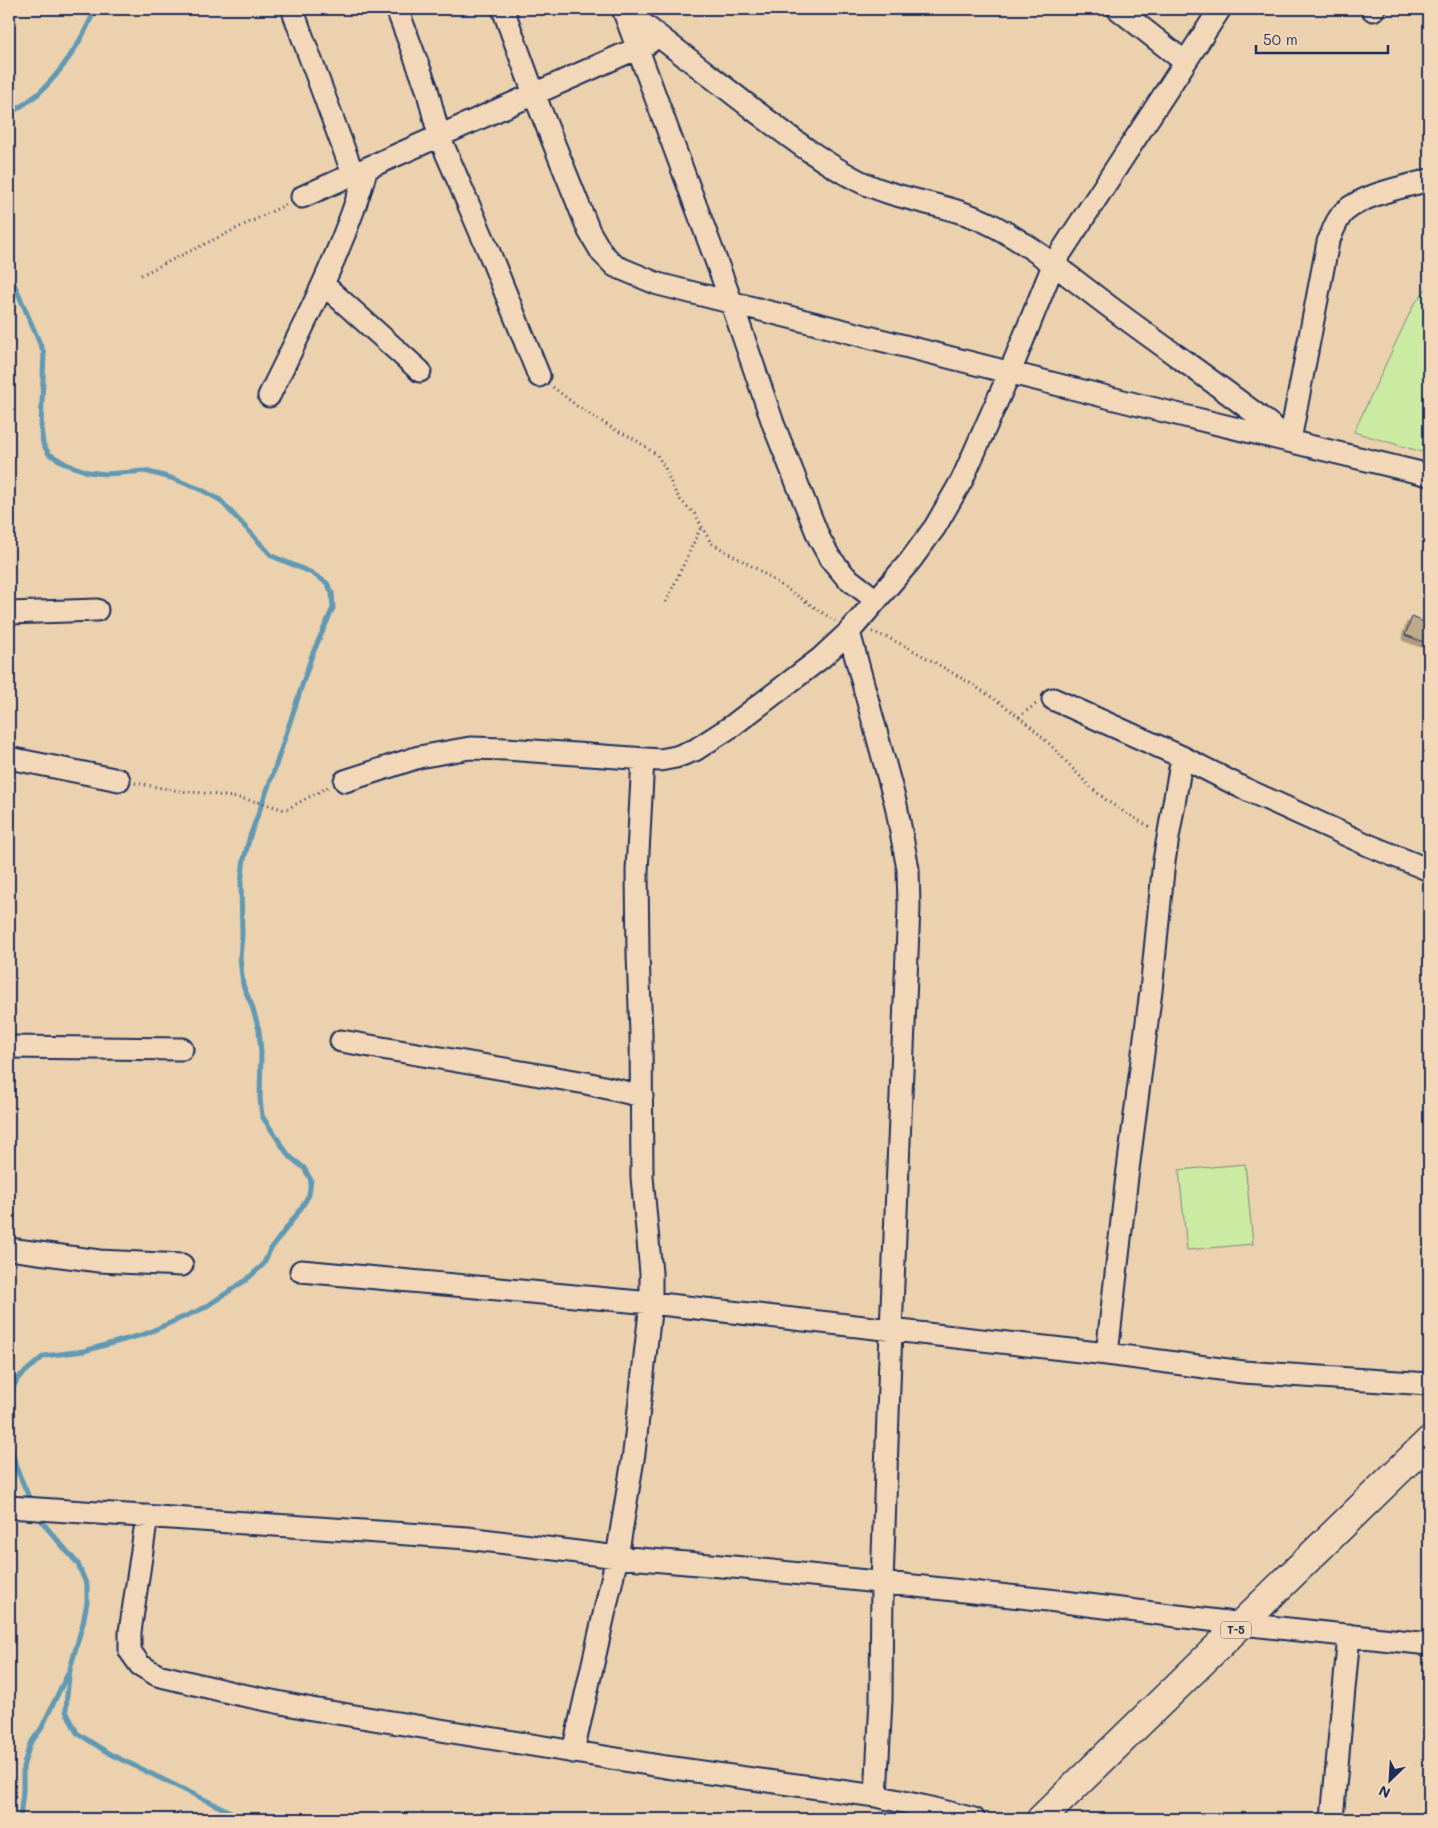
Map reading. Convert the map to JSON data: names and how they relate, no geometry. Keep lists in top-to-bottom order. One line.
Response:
{"streets":{"main road":["T-5"]},"scale_bar":"50 m","north":"bottom left"}
